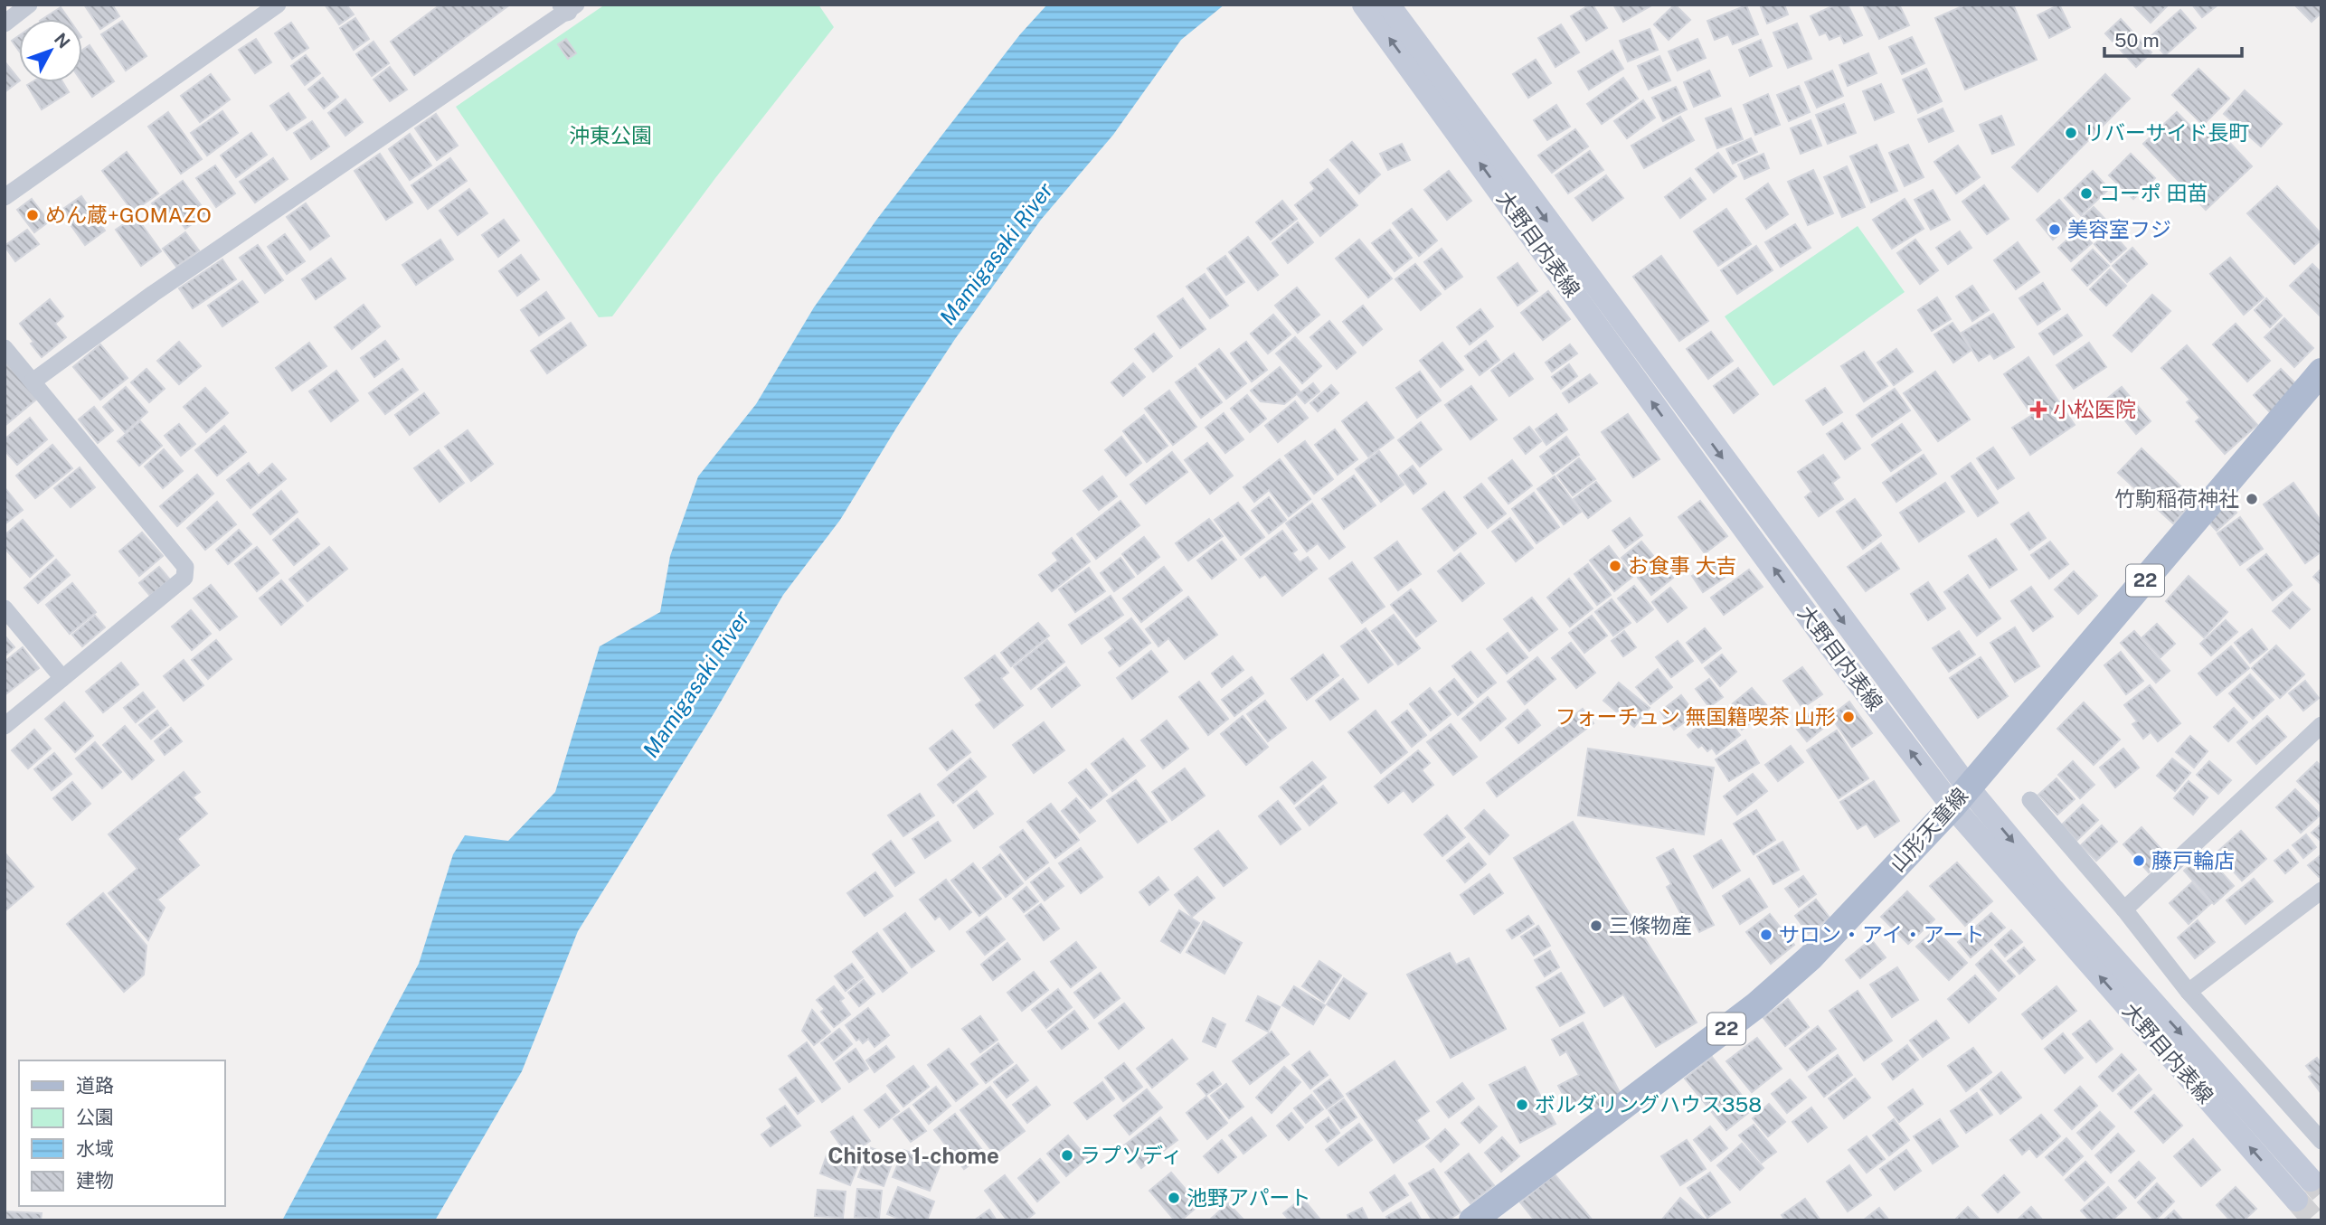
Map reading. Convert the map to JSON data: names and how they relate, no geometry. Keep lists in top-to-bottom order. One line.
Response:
{"streets":{"main road":["大野目内表線","22","山形天童線"]},"crossings":[["大野目内表線","山形天童線"]],"districts":["Chitose 1-chome"],"water":["Mamigasaki River"],"parks":["沖東公園"],"places":{"other":["リバーサイド長町","コーポ 田苗","めん蔵+GOMAZO","美容室フジ","竹駒稲荷神社","お食事 大吉","フォーチュン 無国籍喫茶 山形","藤戸輪店","三條物産","サロン・アイ・アート","ボルダリングハウス358","ラプソディ","池野アパート"],"health":["小松医院"]},"legend":["道路","公園","水域","建物"],"scale_bar":"50 m","north":"top right"}
